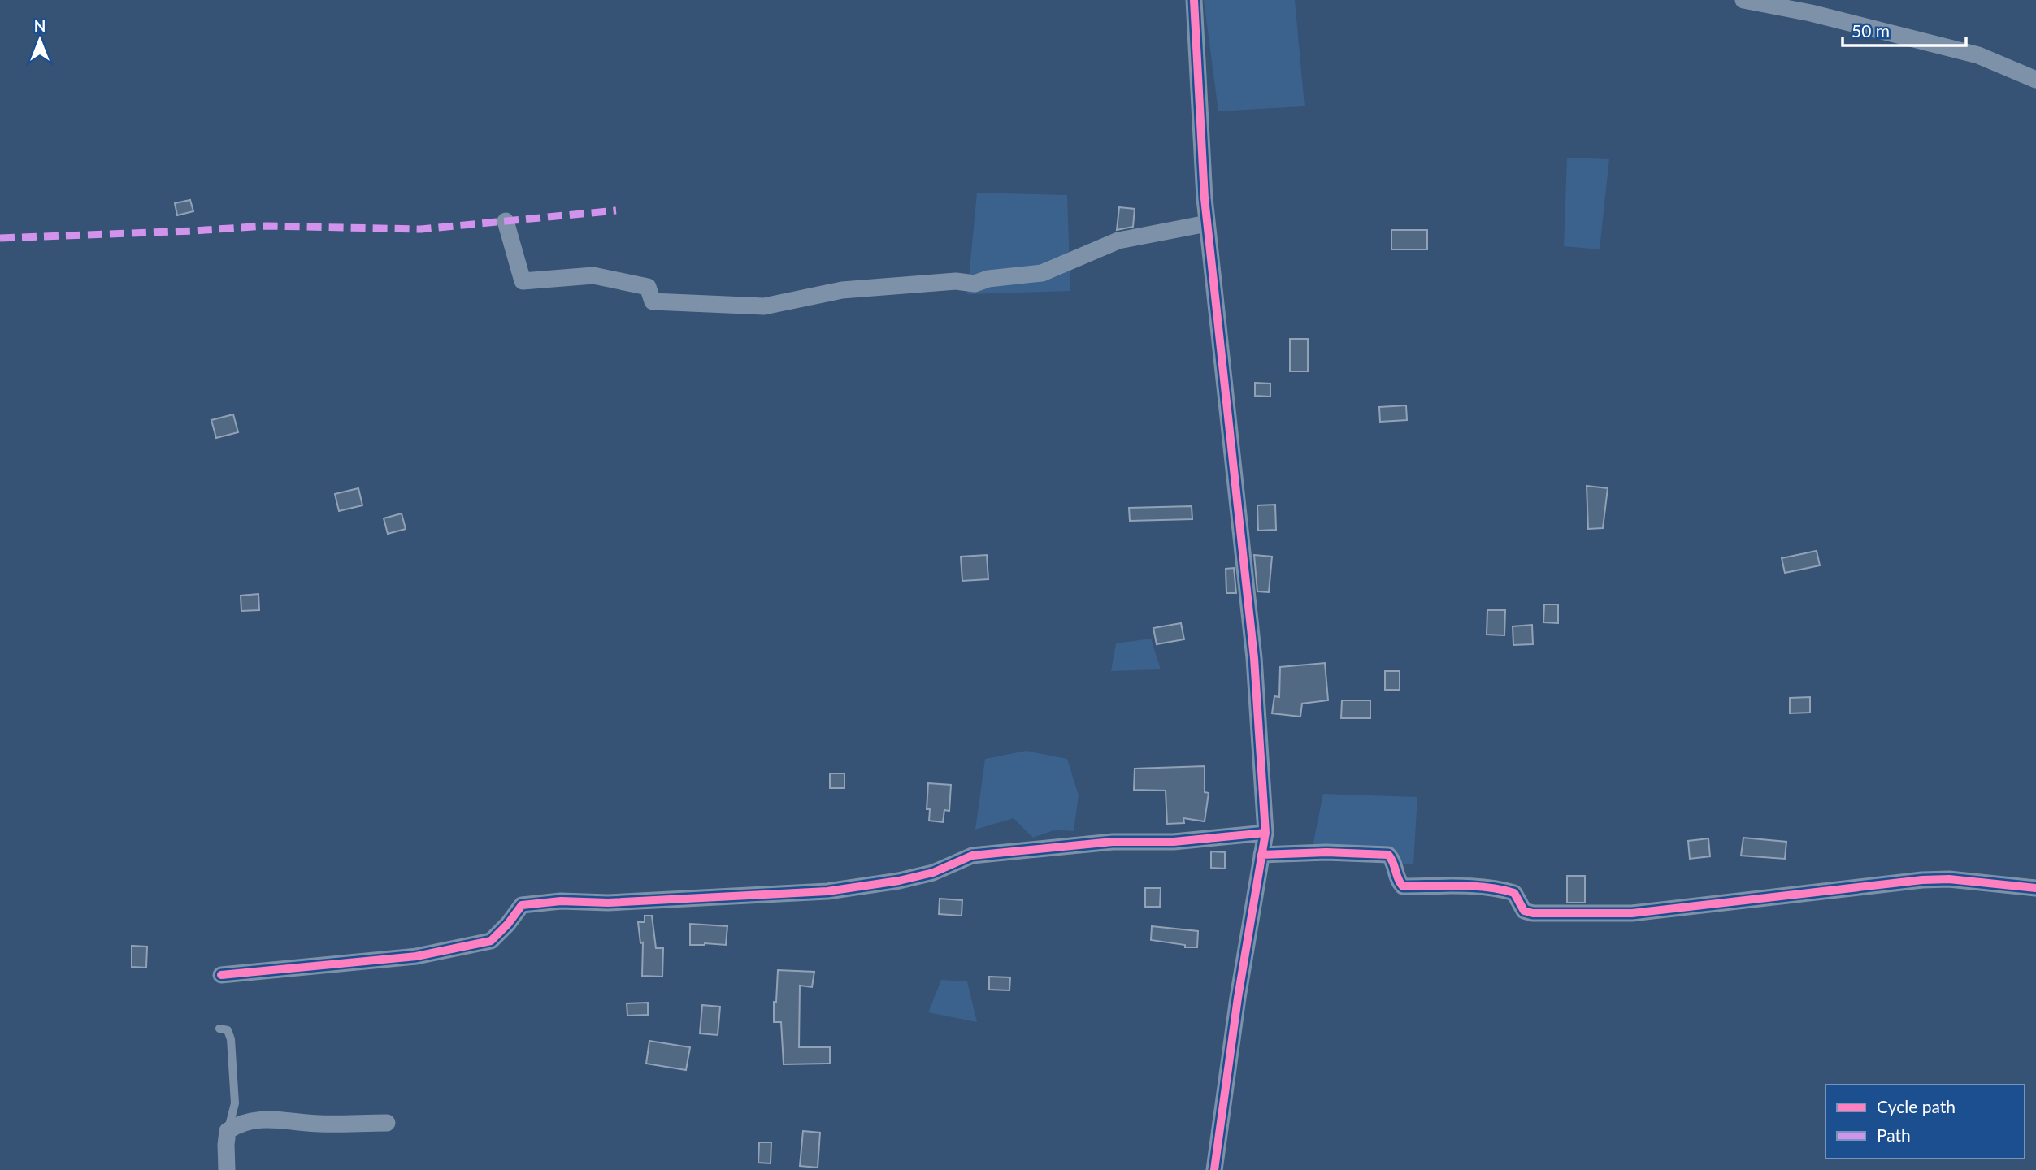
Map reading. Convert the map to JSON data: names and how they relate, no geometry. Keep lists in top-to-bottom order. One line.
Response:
{"legend":["Cycle path","Path"],"scale_bar":"50 m","north":"top"}
